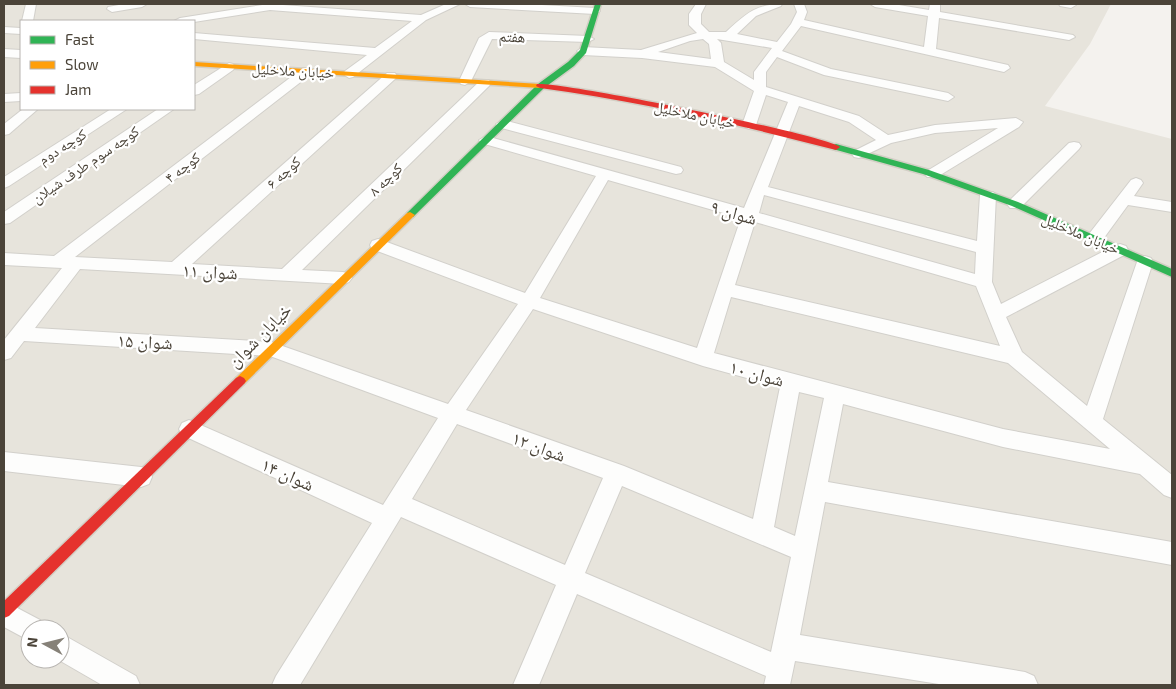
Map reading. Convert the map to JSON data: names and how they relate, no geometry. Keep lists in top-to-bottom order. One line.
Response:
{"streets":{"street":["هفتم","خیابان ملاخلیل","کوچه دوم","کوچه سوم طرف شیلان","کوچه ۴","کوچه ۶","کوچه ۸","شوان ۹","شوان ۱۱","خیابان شوان","شوان ۱۵","شوان ۱۰","شوان ۱۲","شوان ۱۴"]},"crossings":[["هفتم","خیابان ملاخلیل"],["هفتم","خیابان شوان"],["خیابان ملاخلیل","کوچه ۴"],["خیابان ملاخلیل","کوچه ۶"],["خیابان ملاخلیل","کوچه ۸"],["خیابان ملاخلیل","خیابان شوان"],["کوچه ۴","شوان ۱۱"],["کوچه ۶","شوان ۱۱"],["کوچه ۸","شوان ۱۱"],["شوان ۹","خیابان شوان"],["شوان ۱۱","خیابان شوان"],["خیابان شوان","شوان ۱۵"],["خیابان شوان","شوان ۱۰"],["خیابان شوان","شوان ۱۲"],["خیابان شوان","شوان ۱۴"],["شوان ۱۵","شوان ۱۲"]],"legend":["Fast","Slow","Jam"],"north":"left"}
